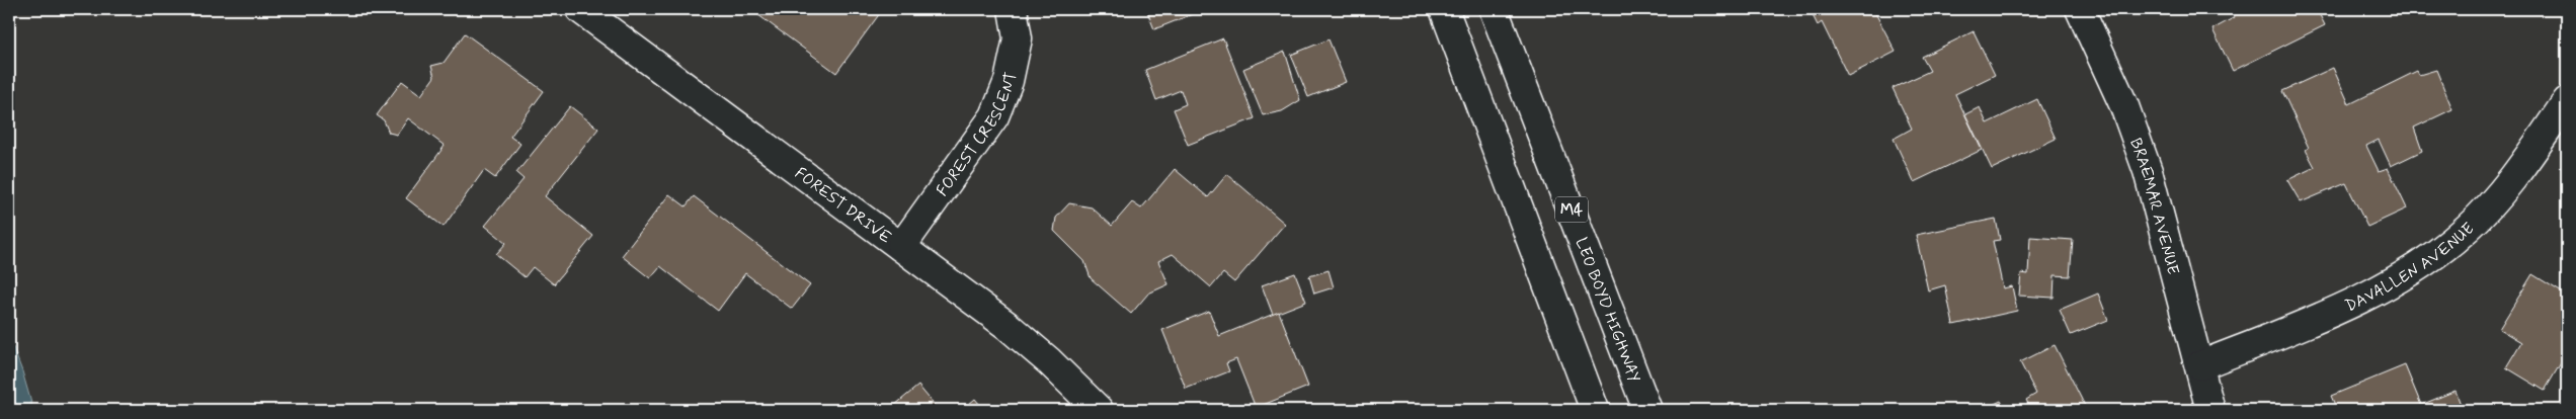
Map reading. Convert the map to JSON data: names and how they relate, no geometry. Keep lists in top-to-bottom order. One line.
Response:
{"streets":{"main road":["FOREST CRESCENT","FOREST DRIVE","BRAEMAR AVENUE","M4","DAVALLEN AVENUE","LEO BOYD HIGHWAY"]},"crossings":[["FOREST CRESCENT","FOREST DRIVE"],["BRAEMAR AVENUE","DAVALLEN AVENUE"]]}
